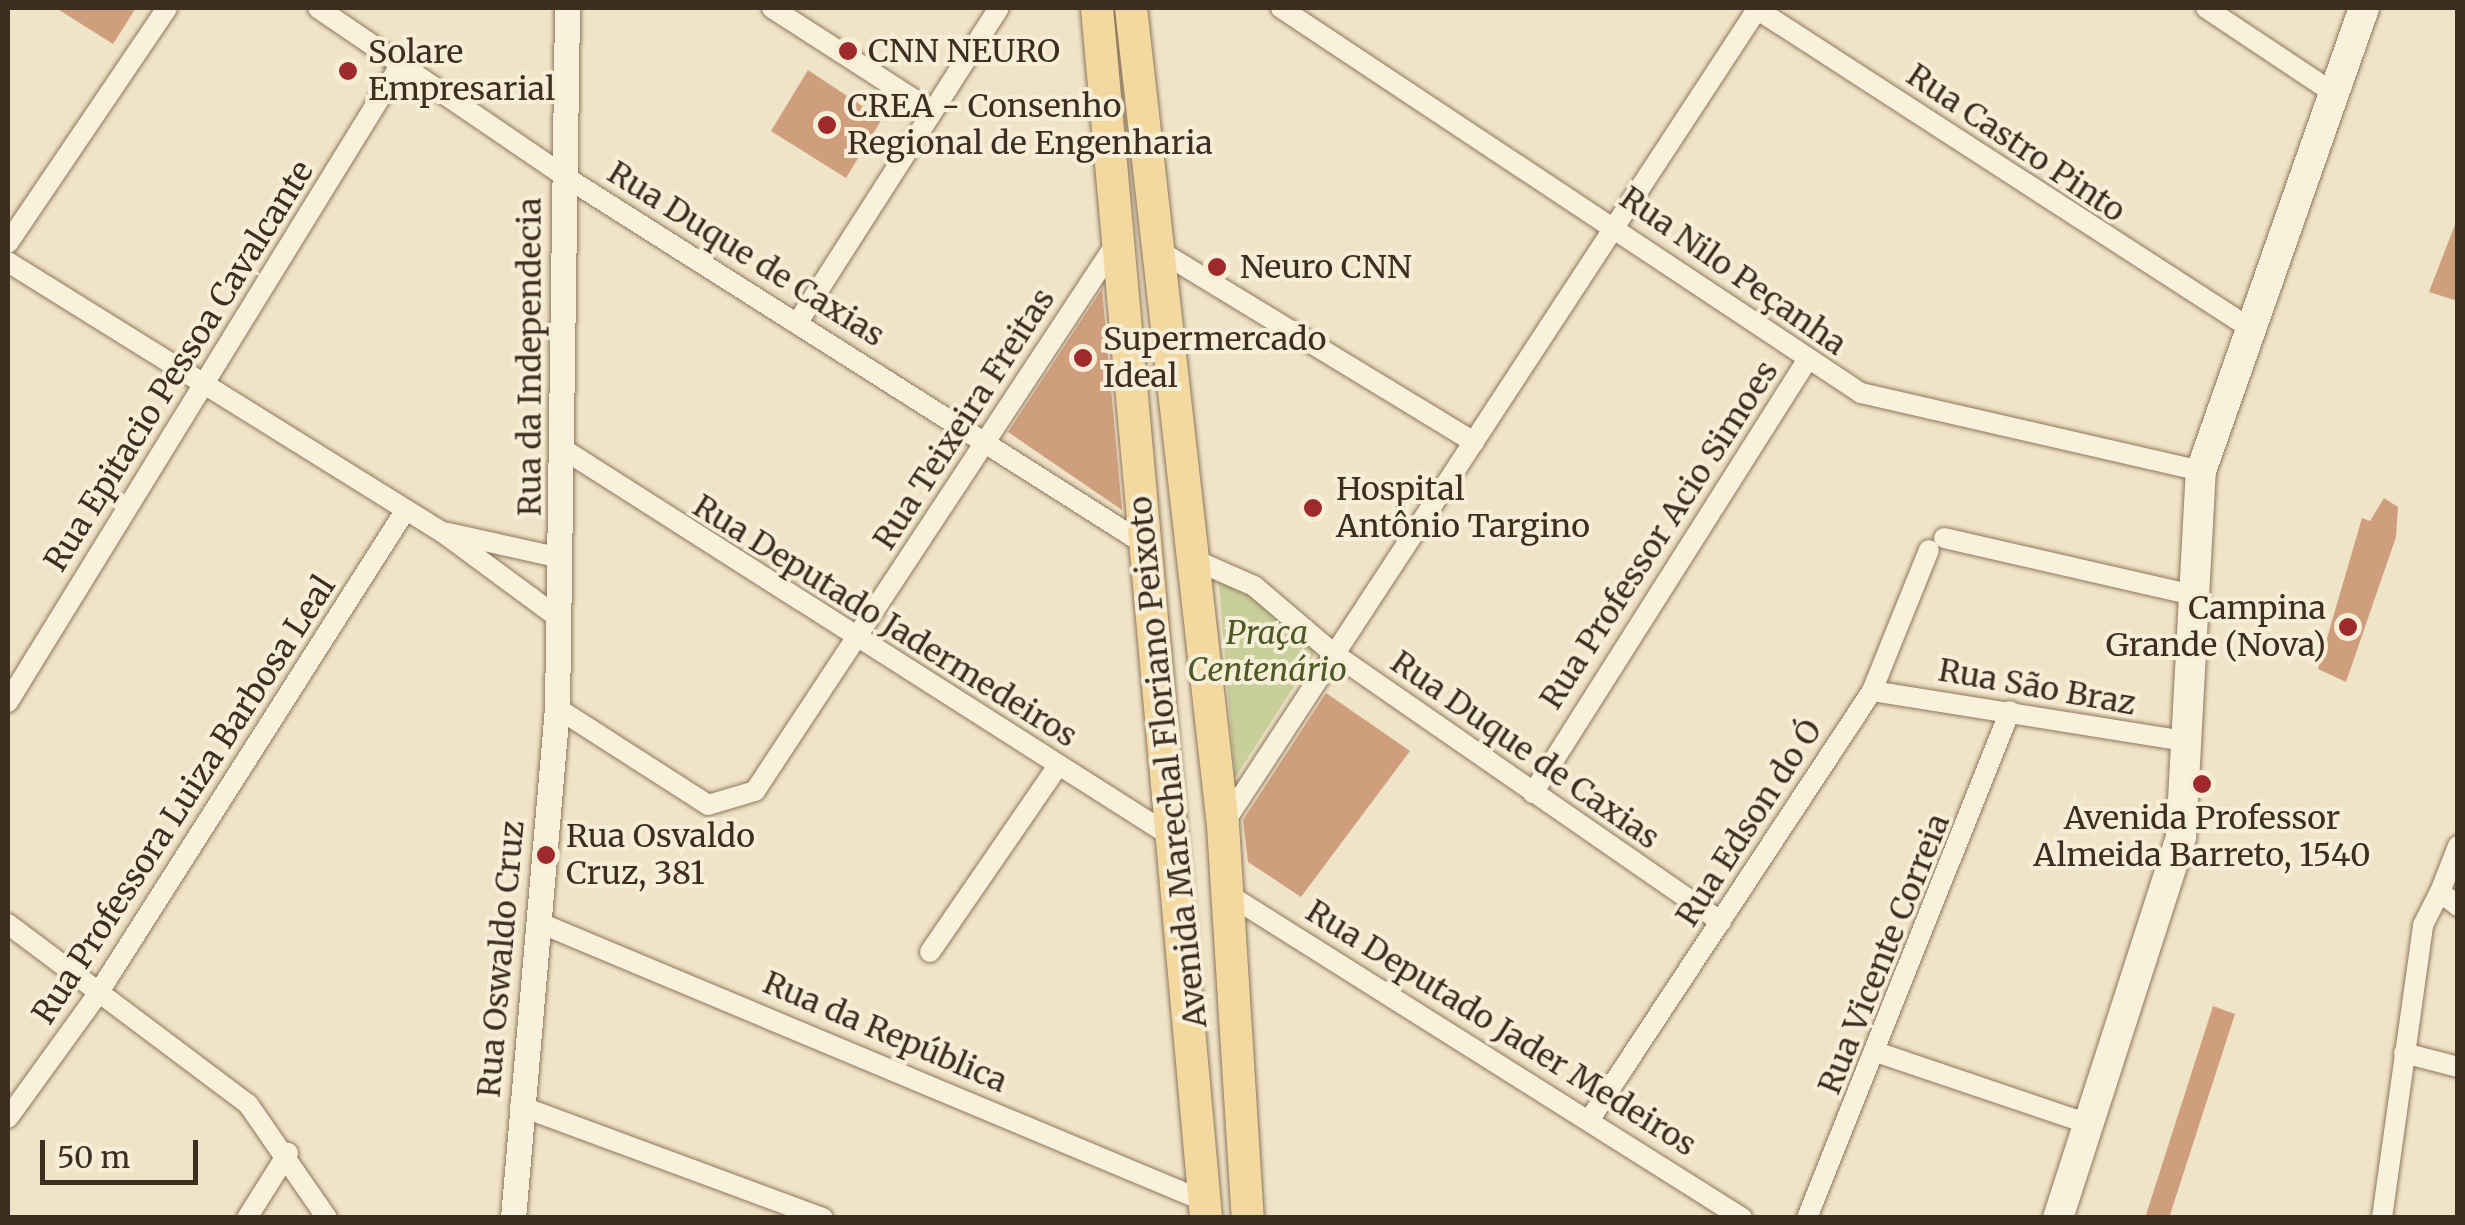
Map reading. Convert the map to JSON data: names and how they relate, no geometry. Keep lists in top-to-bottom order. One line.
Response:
{"streets":{"main road":["Avenida Marechal Floriano Peixoto"],"street":["Rua Castro Pinto","Rua Duque de Caxias","Rua Nilo Peçanha","Rua da Independecia","Rua Epitacio Pessoa Cavalcante","Rua Teixeira Freitas","Rua Professor Acio Simoes","Rua Deputado Jadermedeiros","Rua São Braz","Rua Professora Luiza Barbosa Leal","Rua Edson do Ó","Rua Vicente Correia","Rua Oswaldo Cruz","Rua Deputado Jader Medeiros","Rua da República"]},"crossings":[["Rua Duque de Caxias","Rua da Independecia"],["Rua Duque de Caxias","Rua Epitacio Pessoa Cavalcante"],["Rua Duque de Caxias","Rua Teixeira Freitas"],["Rua Duque de Caxias","Rua Professor Acio Simoes"],["Rua Duque de Caxias","Avenida Marechal Floriano Peixoto"],["Rua Duque de Caxias","Rua Edson do Ó"],["Rua Nilo Peçanha","Rua Professor Acio Simoes"],["Rua da Independecia","Rua Teixeira Freitas"],["Rua da Independecia","Rua Deputado Jadermedeiros"],["Rua da Independecia","Rua Oswaldo Cruz"],["Rua Teixeira Freitas","Rua Deputado Jadermedeiros"],["Rua Teixeira Freitas","Avenida Marechal Floriano Peixoto"],["Rua Teixeira Freitas","Rua Oswaldo Cruz"],["Rua Deputado Jadermedeiros","Avenida Marechal Floriano Peixoto"],["Rua São Braz","Rua Edson do Ó"],["Rua São Braz","Rua Vicente Correia"],["Avenida Marechal Floriano Peixoto","Rua Deputado Jader Medeiros"],["Avenida Marechal Floriano Peixoto","Rua da República"],["Rua Edson do Ó","Rua Deputado Jader Medeiros"],["Rua Oswaldo Cruz","Rua da República"]],"parks":["Praça Centenário"],"places":["CNN NEURO","Solare Empresarial","CREA - Consenho Regional de Engenharia","Neuro CNN","Supermercado Ideal","Hospital Antônio Targino","Campina Grande (Nova)","Avenida Professor Almeida Barreto, 1540","Rua Osvaldo Cruz, 381"],"scale_bar":"50 m"}
